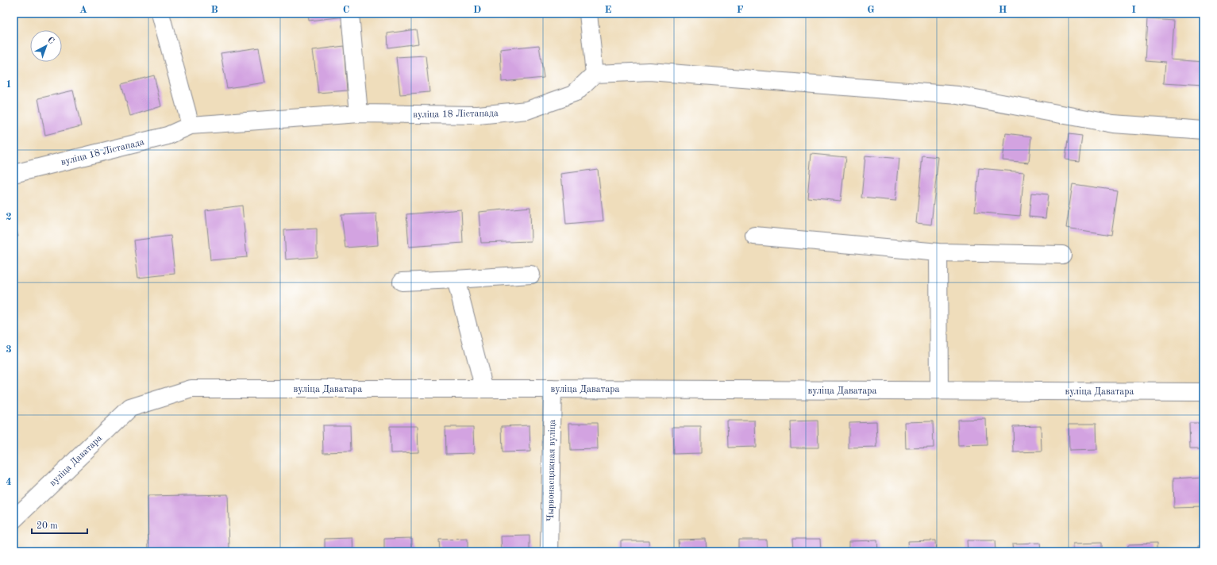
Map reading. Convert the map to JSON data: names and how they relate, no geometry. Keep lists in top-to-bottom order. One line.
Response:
{"streets":{"street":["вуліца 18 Лістапада","вуліца Даватара","Чырвонасцяжная вуліца"]},"crossings":[["вуліца Даватара","Чырвонасцяжная вуліца"]],"scale_bar":"20 m","north":"top right","grid":{"columns":["A","B","C","D","E","F","G","H","I"],"rows":["1","2","3","4"]}}
